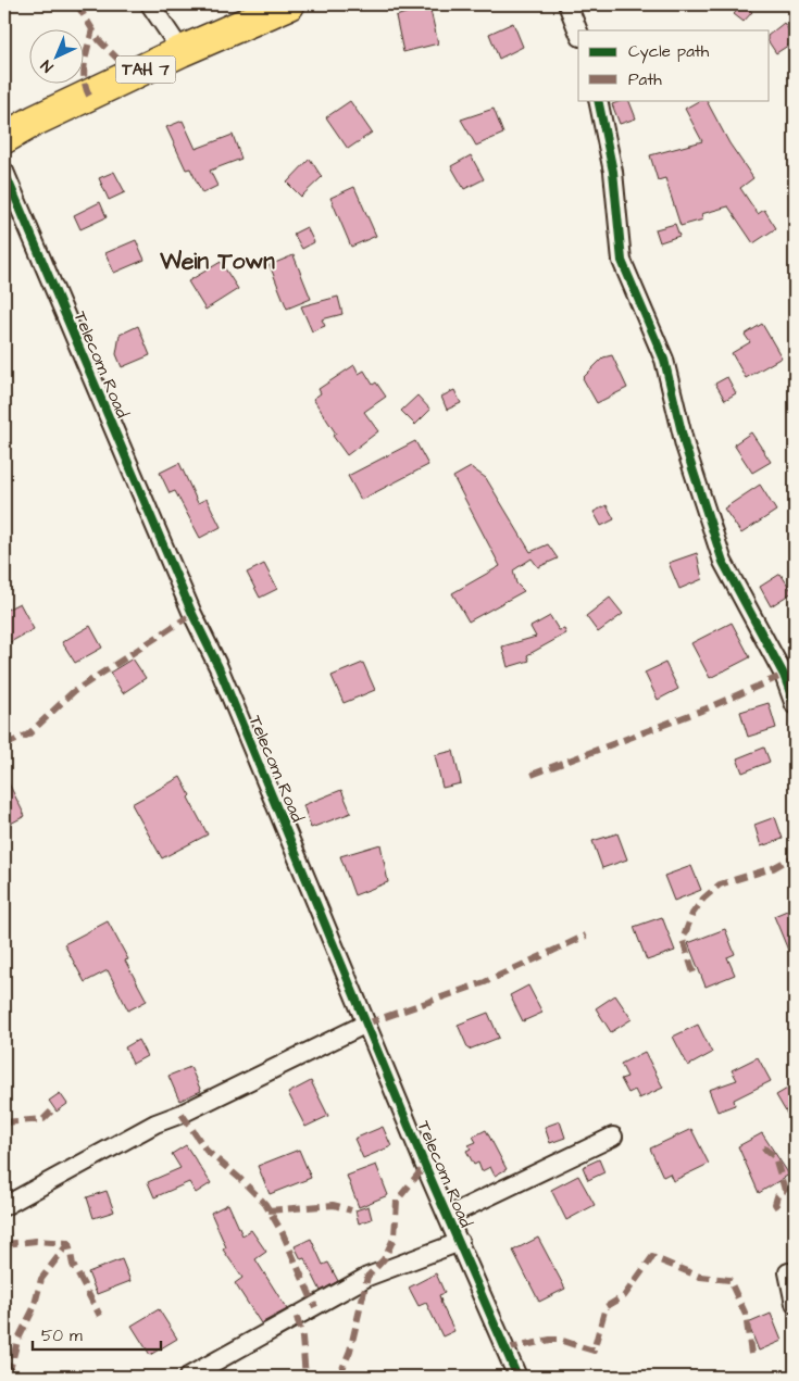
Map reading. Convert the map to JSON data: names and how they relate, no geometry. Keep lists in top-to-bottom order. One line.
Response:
{"streets":{"highway":["TAH 7"],"street":["Telecom Road"]},"districts":["Wein Town"],"legend":["Cycle path","Path"],"scale_bar":"50 m","north":"bottom left"}
